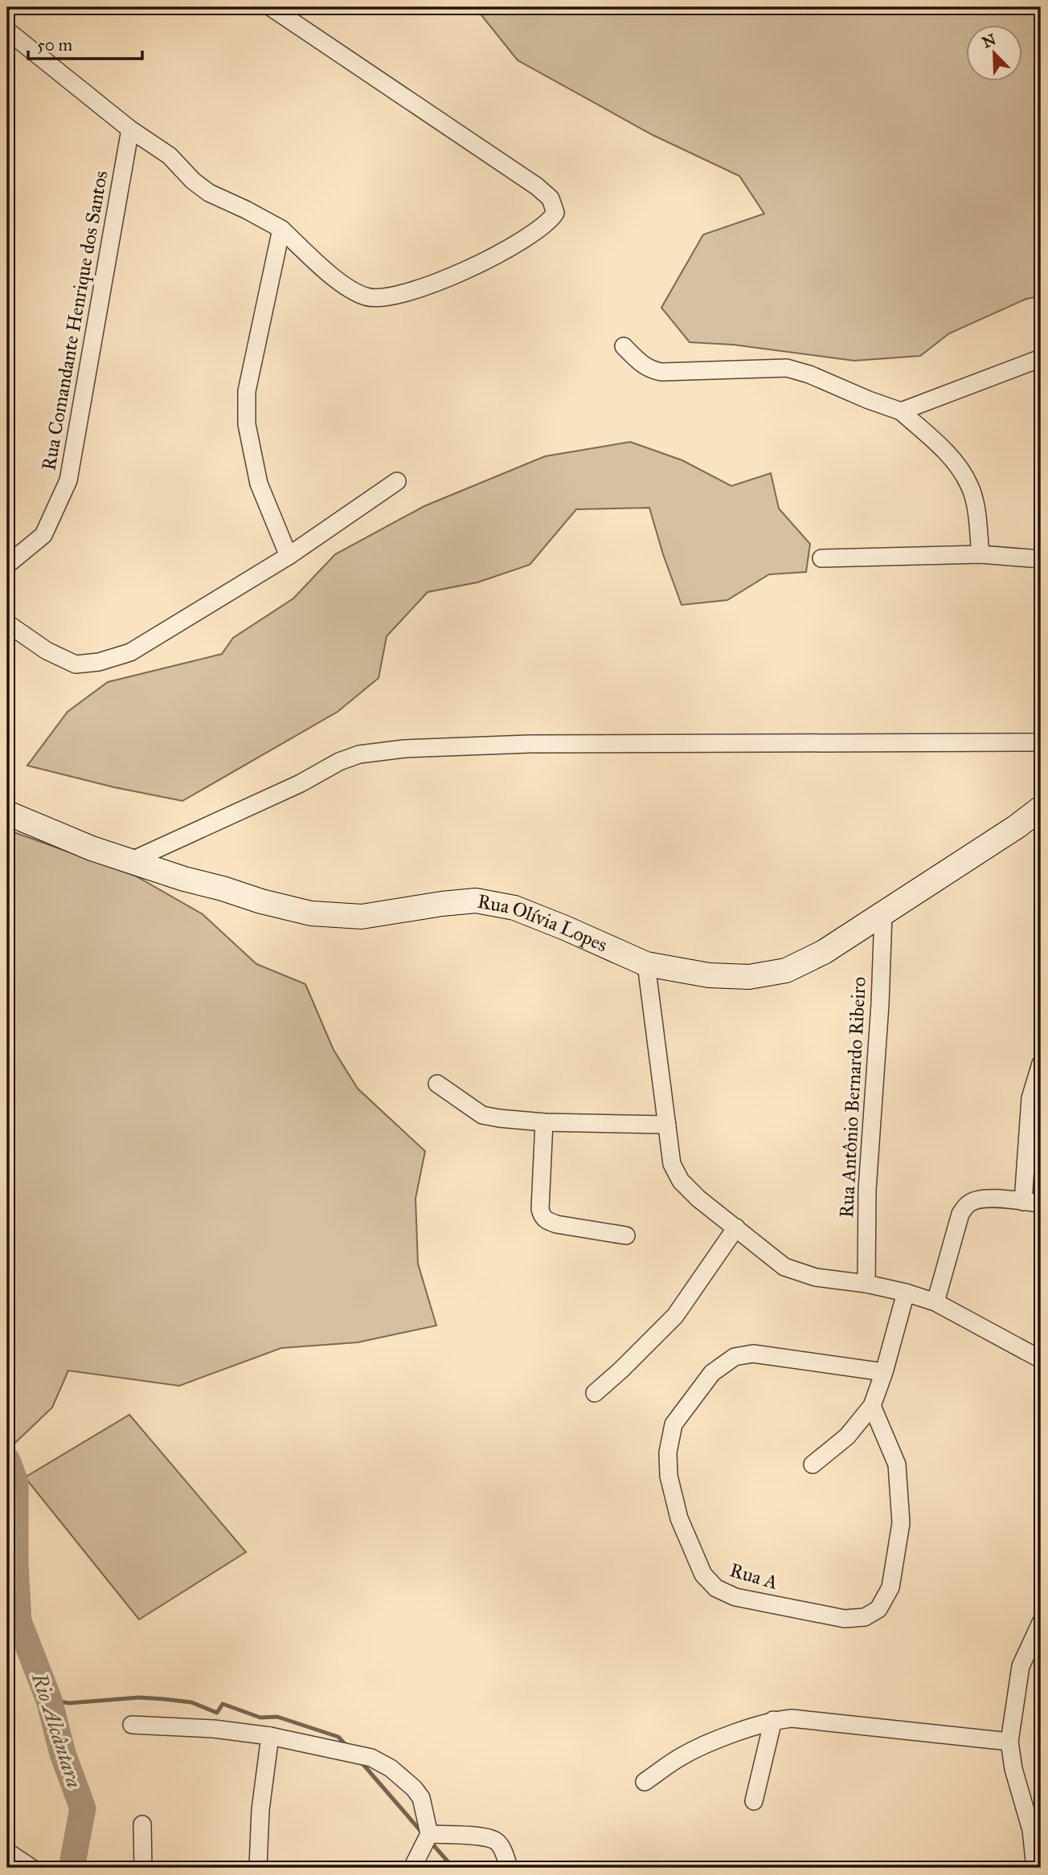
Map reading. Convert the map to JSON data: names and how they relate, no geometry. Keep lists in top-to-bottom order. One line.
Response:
{"streets":{"street":["Rua Comandante Henrique dos Santos","Rua Olívia Lopes","Rua Antônio Bernardo Ribeiro","Rua A"]},"crossings":[["Rua Olívia Lopes","Rua Antônio Bernardo Ribeiro"]],"water":["Rio Alcântara"],"scale_bar":"50 m","north":"top left"}
